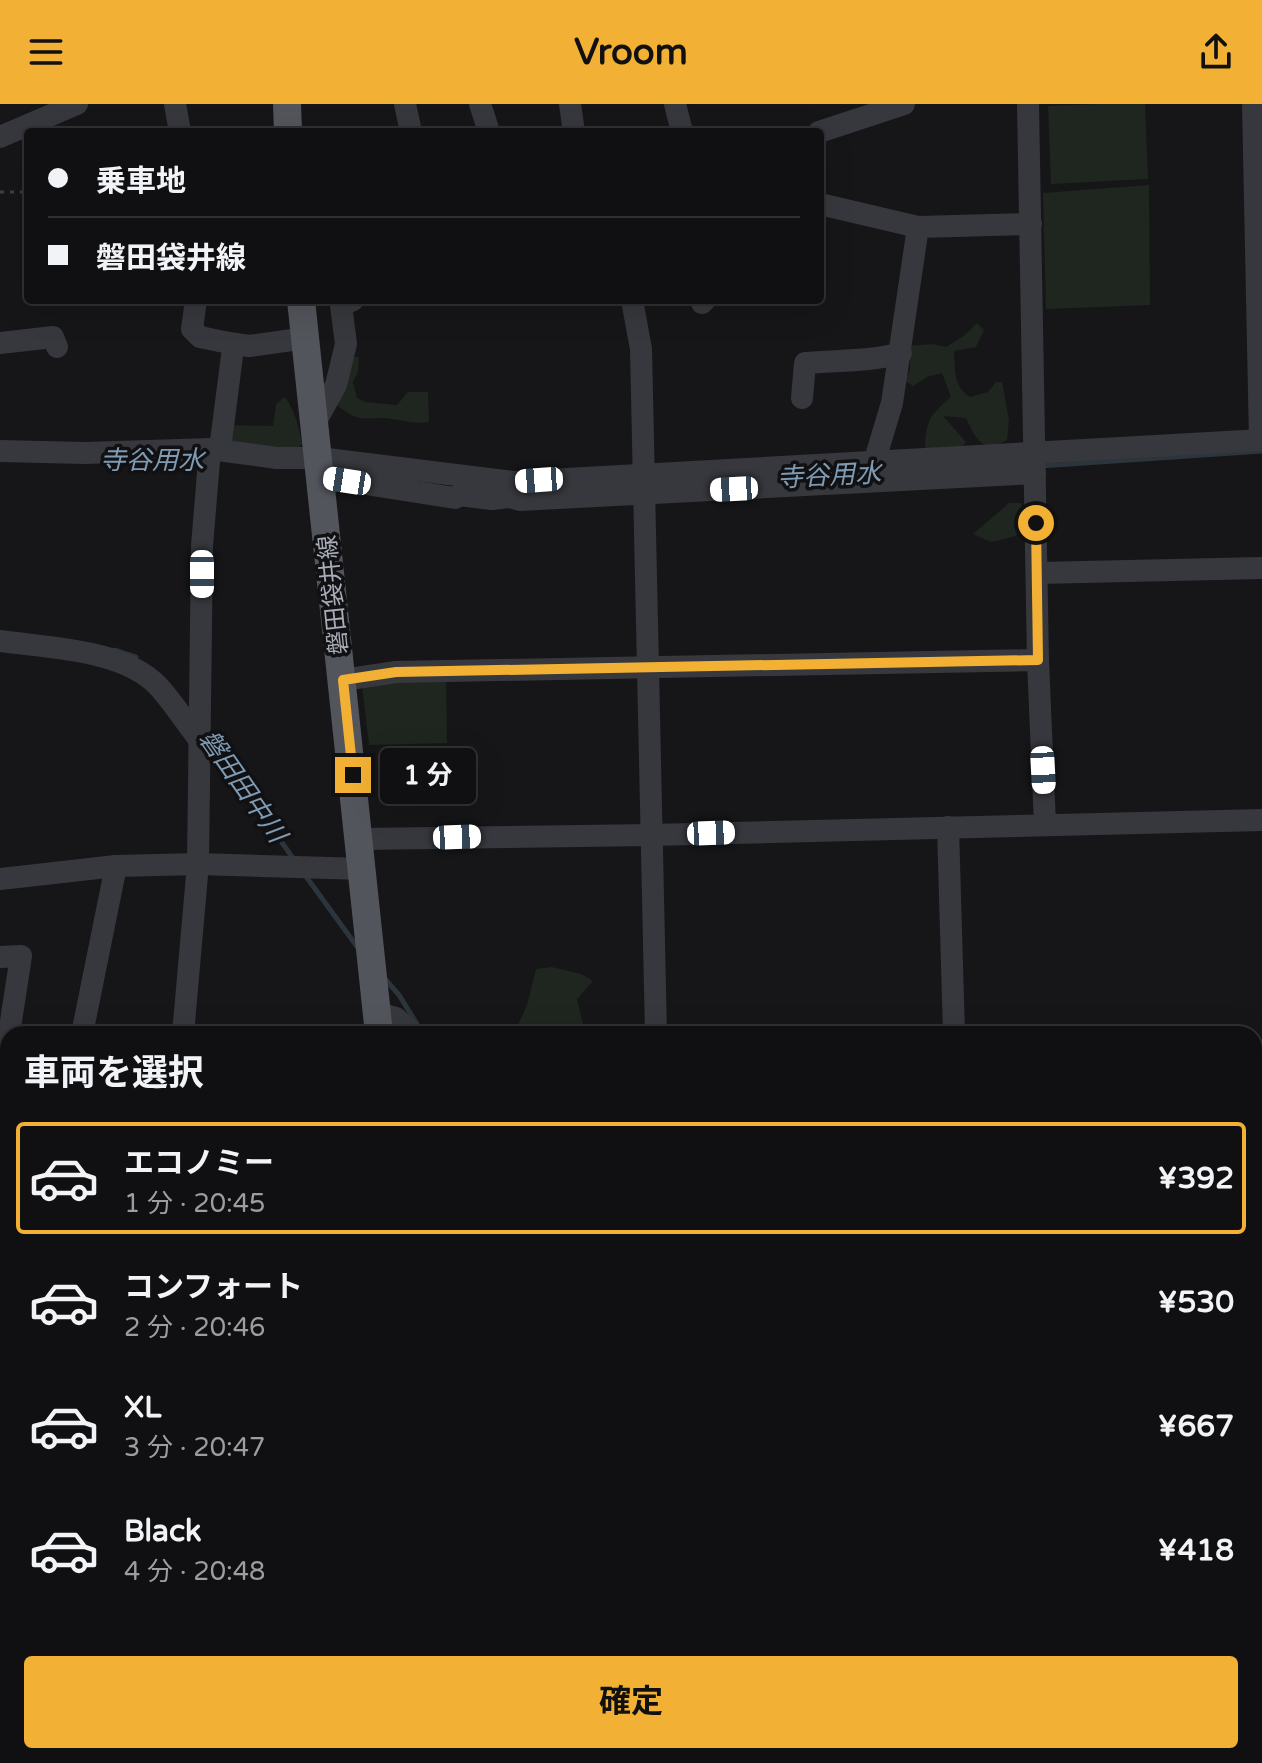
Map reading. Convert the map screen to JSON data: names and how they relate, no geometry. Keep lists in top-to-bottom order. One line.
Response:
{"streets":{"main road":["磐田袋井線"]},"water":["寺谷用水","磐田田中川"],"page":{"header":"Vroom","banner":["乗車地","磐田袋井線"],"bubble":"1 分","heading":"車両を選択","list":[{"name":"エコノミー","note":"1 分 · 20:45","value":"¥392"},{"name":"コンフォート","note":"2 分 · 20:46","value":"¥530"},{"name":"XL","note":"3 分 · 20:47","value":"¥667"},{"name":"Black","note":"4 分 · 20:48","value":"¥418"}],"buttons":"確定"}}
